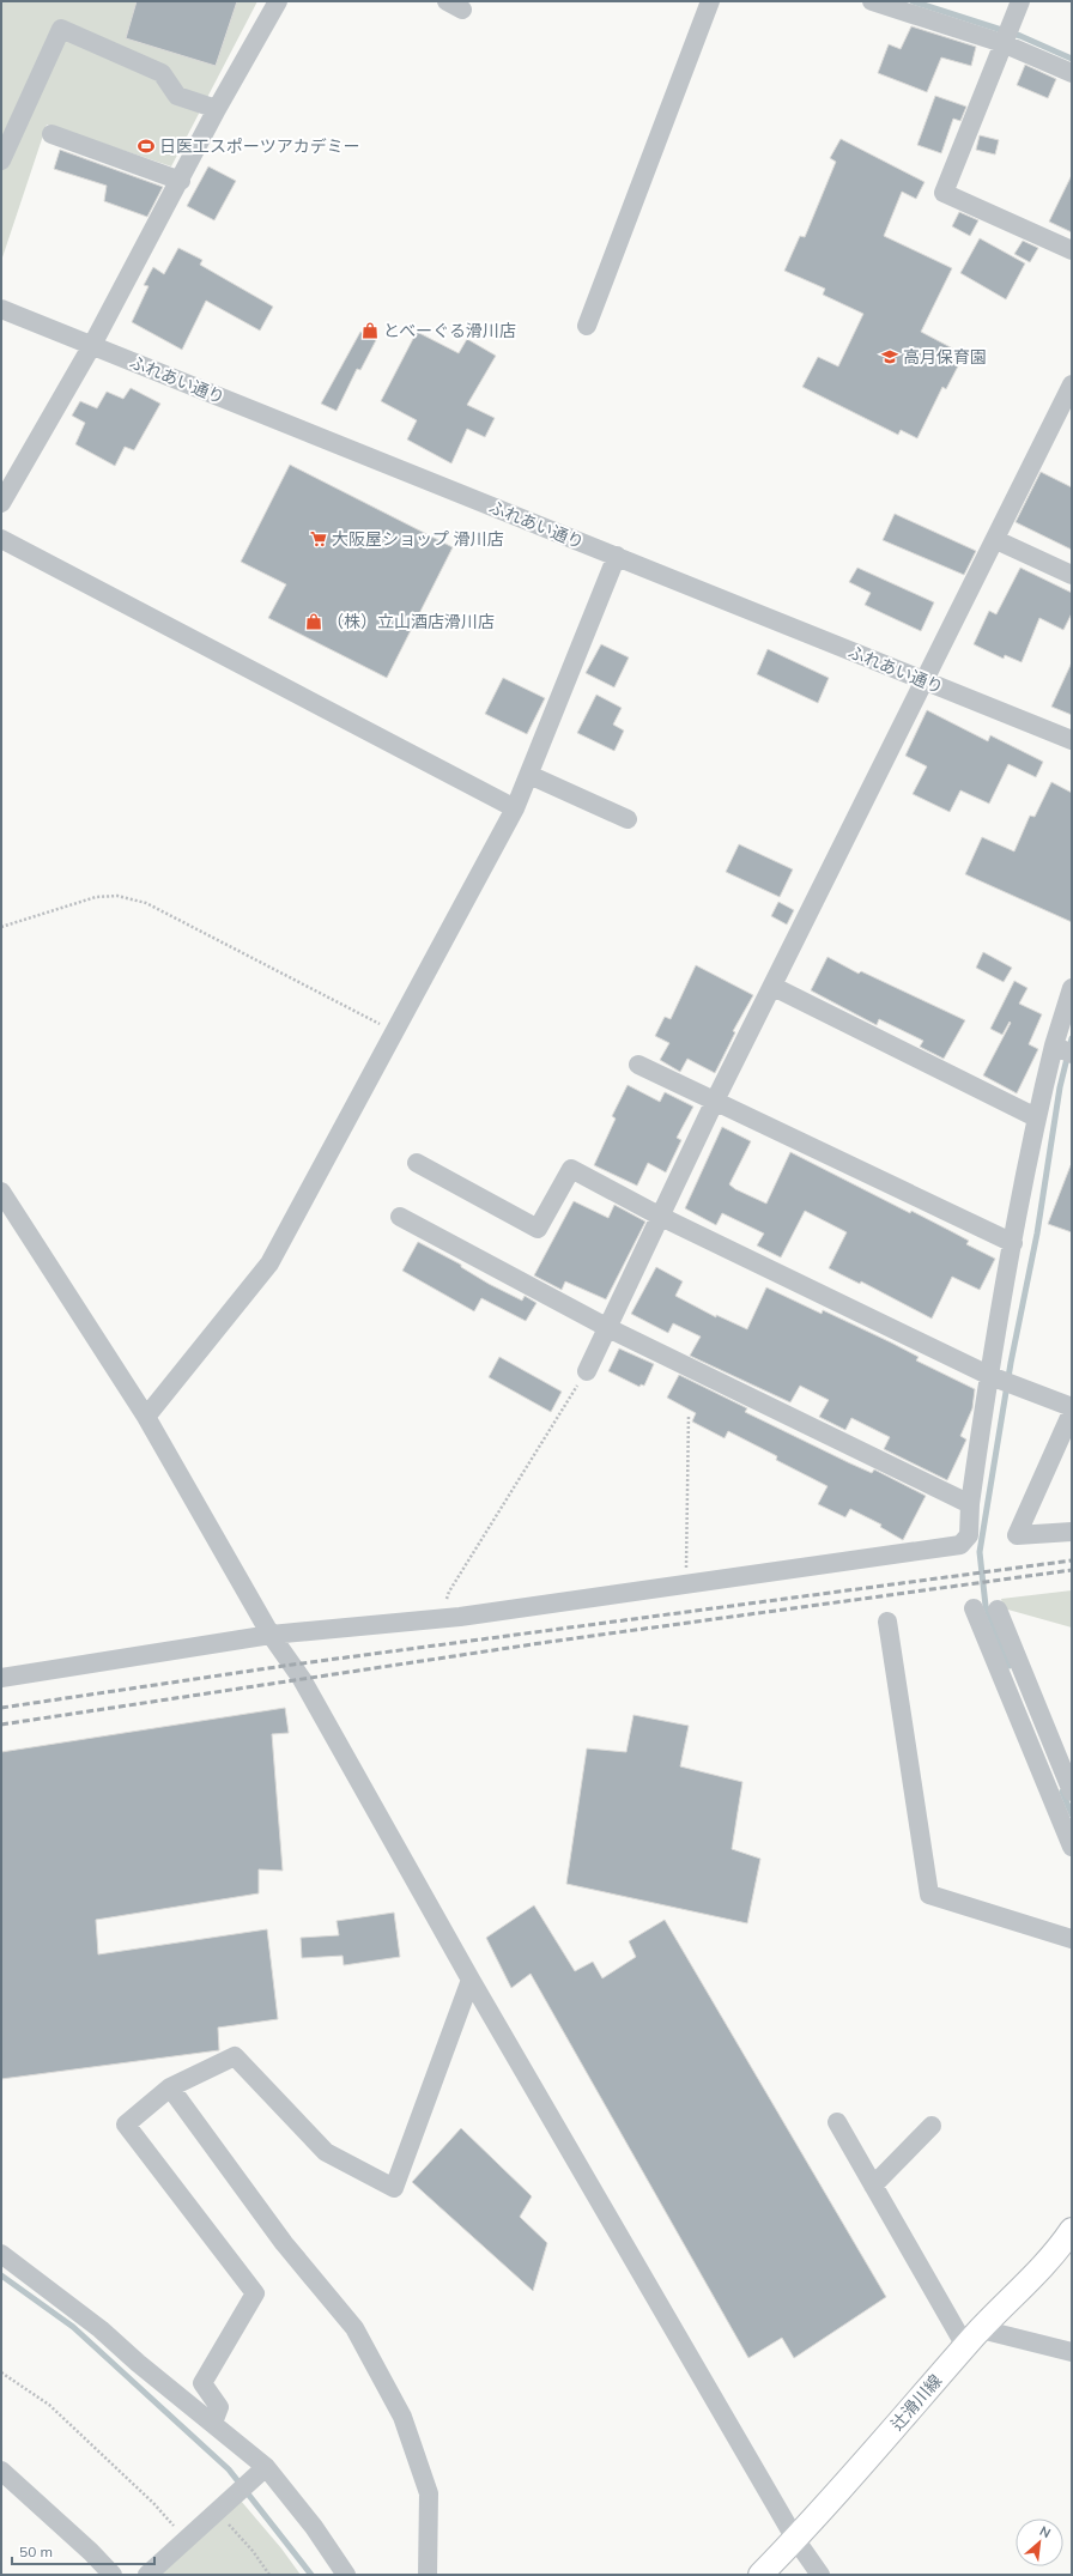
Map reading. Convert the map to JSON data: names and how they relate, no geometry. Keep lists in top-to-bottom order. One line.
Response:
{"streets":{"main road":["辻滑川線"],"street":["ふれあい通り"]},"places":{"sports":["日医工スポーツアカデミー"],"shop":["とべーぐる滑川店","（株）立山酒店滑川店"],"school or university":["高月保育園"],"supermarket":["大阪屋ショップ 滑川店"]},"scale_bar":"50 m","north":"top right"}
